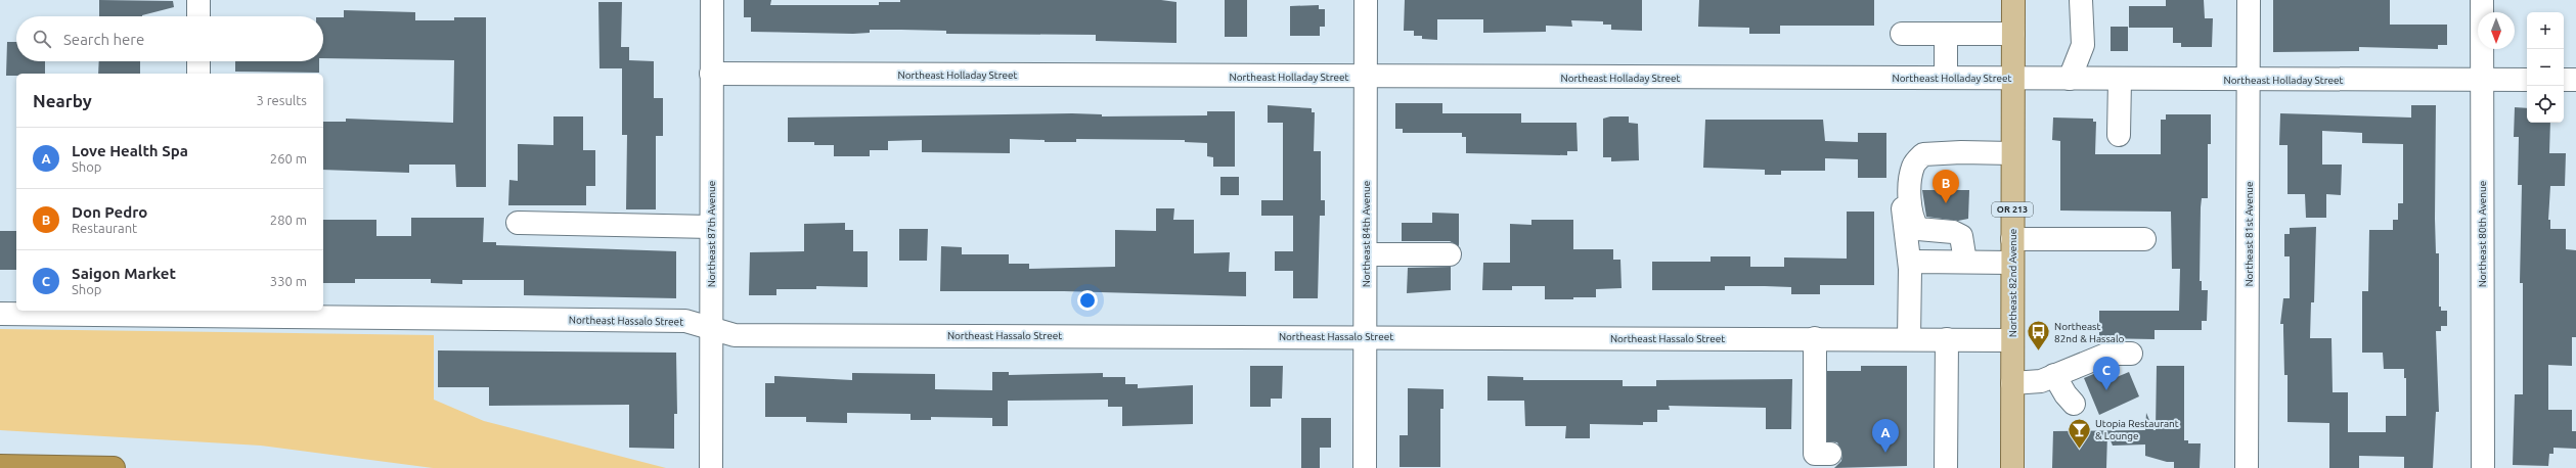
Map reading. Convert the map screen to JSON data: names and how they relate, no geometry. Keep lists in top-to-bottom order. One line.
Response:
{"streets":{"main road":["OR 213","Northeast 82nd Avenue"],"street":["Northeast Holladay Street","Northeast 87th Avenue","Northeast 84th Avenue","Northeast 81st Avenue","Northeast 80th Avenue","Northeast Hassalo Street"]},"crossings":[["Northeast Holladay Street","Northeast 87th Avenue"],["Northeast Holladay Street","Northeast 84th Avenue"],["Northeast Holladay Street","Northeast 81st Avenue"],["Northeast Holladay Street","Northeast 80th Avenue"],["Northeast Holladay Street","Northeast 82nd Avenue"],["Northeast 87th Avenue","Northeast Hassalo Street"],["Northeast 84th Avenue","Northeast Hassalo Street"],["Northeast 82nd Avenue","Northeast Hassalo Street"]],"places":{"bus stop":["Northeast 82nd & Hassalo"],"bar":["Utopia Restaurant & Lounge"]},"north":"bottom","page":{"map_buttons":["+","−"],"search":"Search here","heading":["Nearby","3 results"],"list":[{"mark":"A","name":"Love Health Spa","note":"Shop","value":"260 m"},{"mark":"B","name":"Don Pedro","note":"Restaurant","value":"280 m"},{"mark":"C","name":"Saigon Market","note":"Shop","value":"330 m"}],"pins":["B","C","A"]}}
